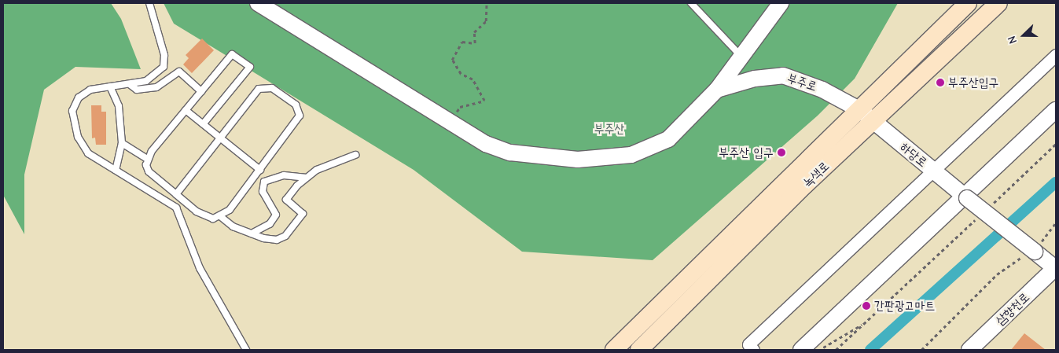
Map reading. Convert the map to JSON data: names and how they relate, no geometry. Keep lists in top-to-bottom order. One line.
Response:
{"streets":{"main road":["녹색로"],"street":["부주로","하당로","삼향천로"]},"crossings":[["부주로","하당로"],["부주로","녹색로"],["하당로","녹색로"]],"parks":["부주산"],"places":["부주산입구","부주산 입구","간판광고마트"],"north":"left"}
